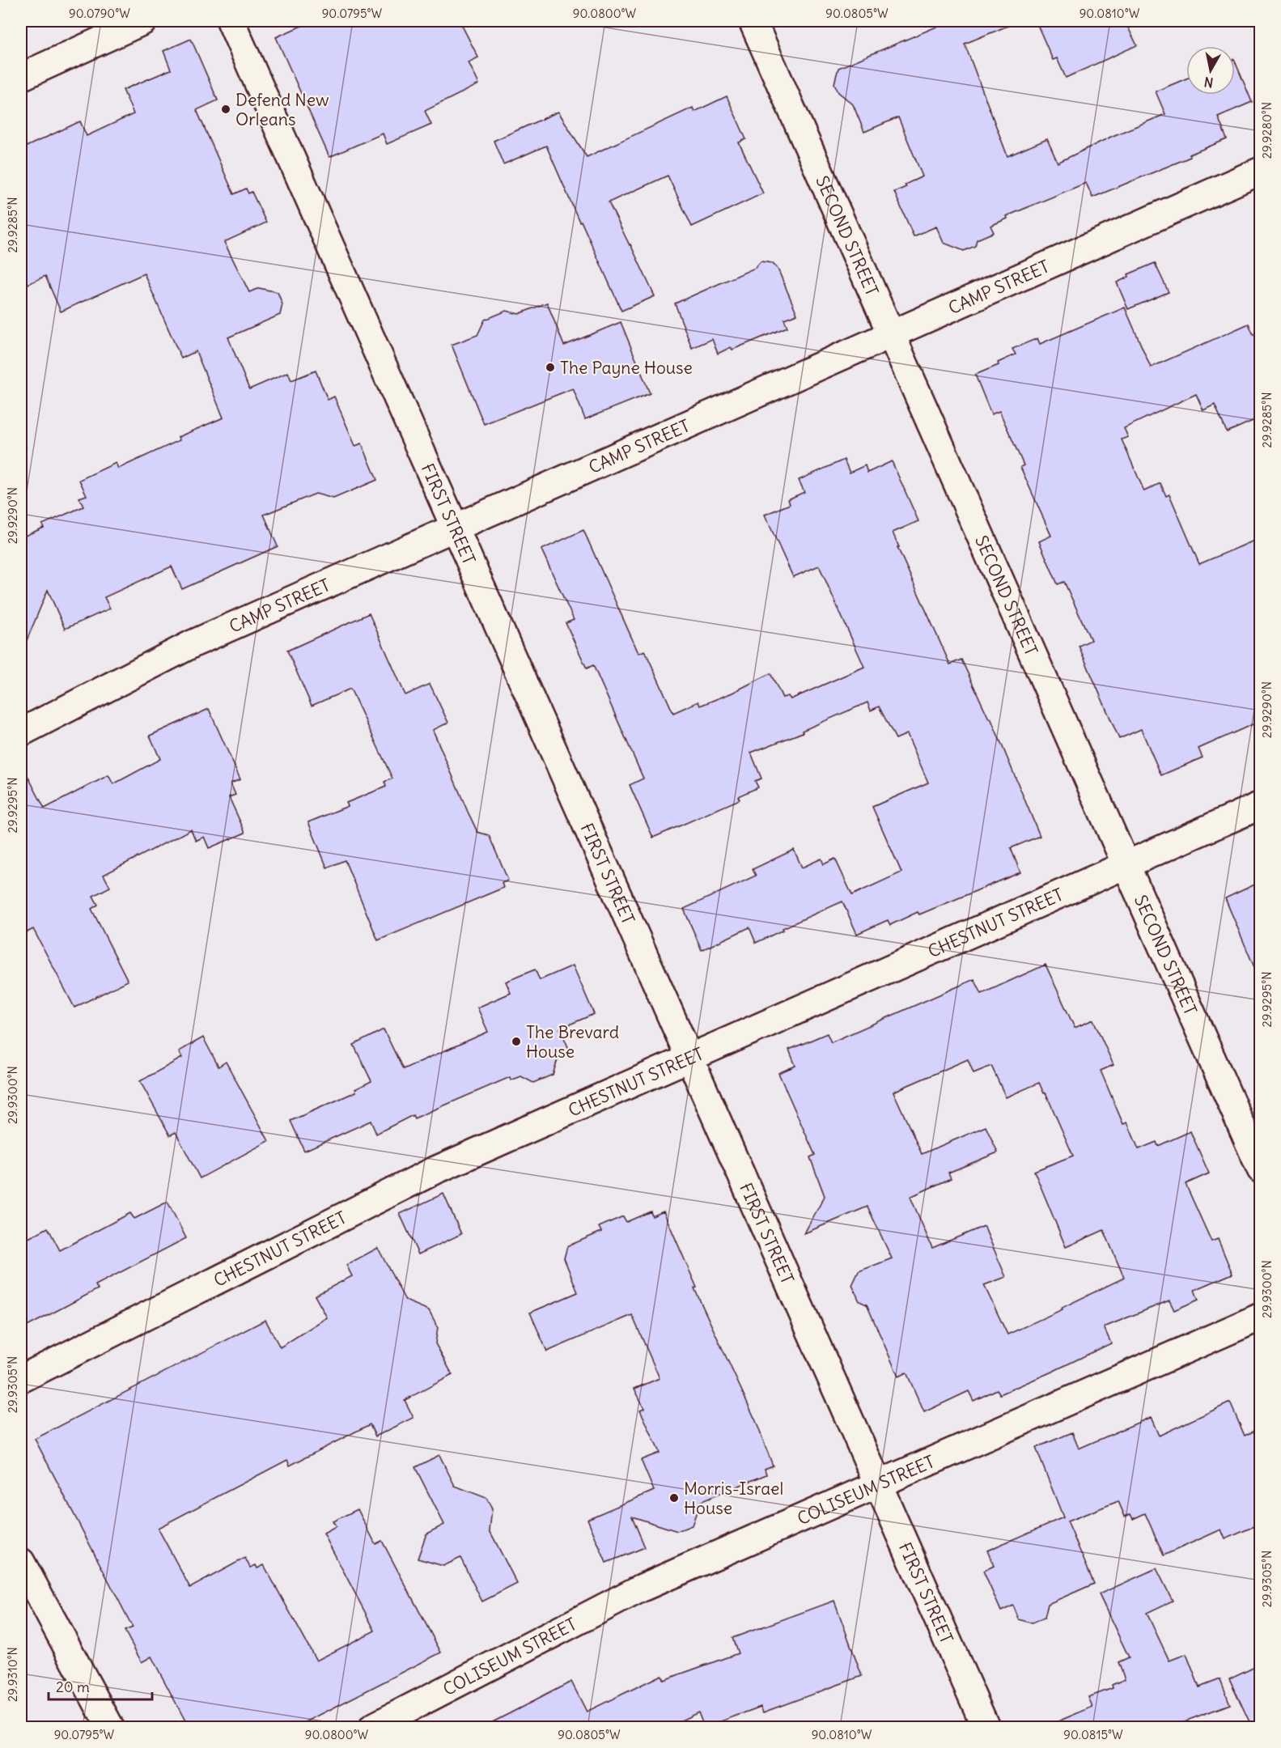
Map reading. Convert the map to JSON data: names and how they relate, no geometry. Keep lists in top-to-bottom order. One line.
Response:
{"streets":{"street":["SECOND STREET","CAMP STREET","FIRST STREET","CHESTNUT STREET","COLISEUM STREET"]},"crossings":[["SECOND STREET","CAMP STREET"],["SECOND STREET","CHESTNUT STREET"],["CAMP STREET","FIRST STREET"],["FIRST STREET","CHESTNUT STREET"],["FIRST STREET","COLISEUM STREET"]],"places":["Defend New Orleans","The Payne House","The Brevard House","Morris-Israel House"],"scale_bar":"20 m","north":"bottom","coordinates":["90.0790°W","90.0795°W","90.0800°W","90.0805°W","90.0810°W","29.9280°N","29.9285°N","29.9290°N","29.9295°N","29.9300°N","29.9305°N","29.9310°N","90.0815°W"]}
